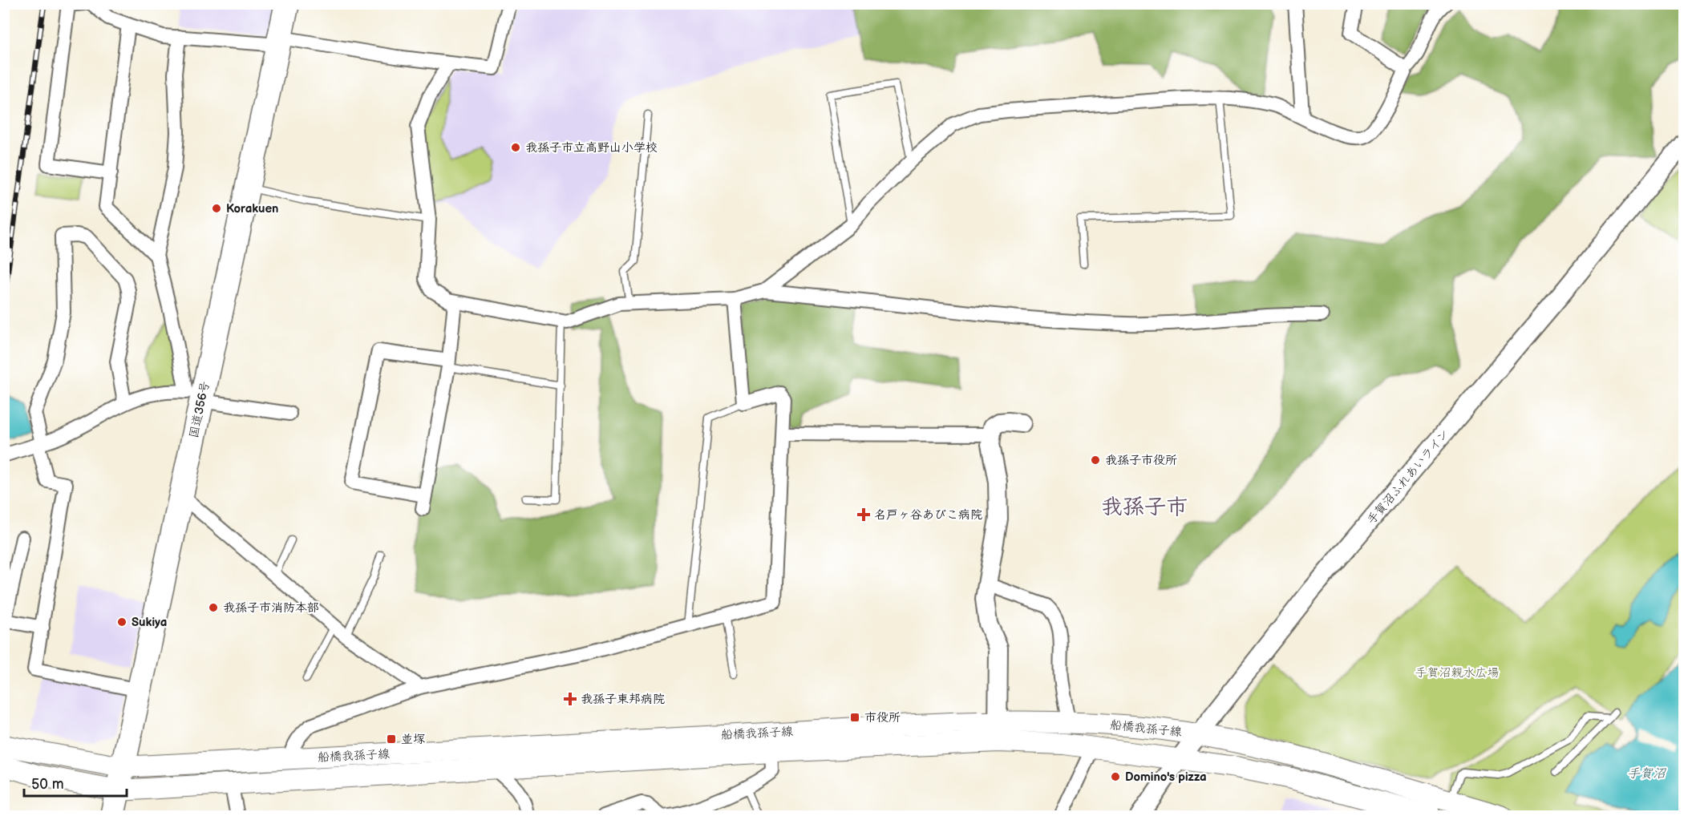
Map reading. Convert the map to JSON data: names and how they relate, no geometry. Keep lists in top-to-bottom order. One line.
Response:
{"streets":{"highway":["国道356号"],"main road":["船橋我孫子線"],"street":["手賀沼ふれあいライン"]},"crossings":[["国道356号","船橋我孫子線"],["手賀沼ふれあいライン","船橋我孫子線"]],"districts":["我孫子市"],"water":["手賀沼"],"parks":["手賀沼親水広場"],"places":{"other":["我孫子市立高野山小学校","Korakuen","我孫子市役所","我孫子市消防本部","Sukiya","Domino's pizza"],"health":["名戸ヶ谷あびこ病院","我孫子東邦病院"],"transit":["市役所","並塚"]},"scale_bar":"50 m"}
